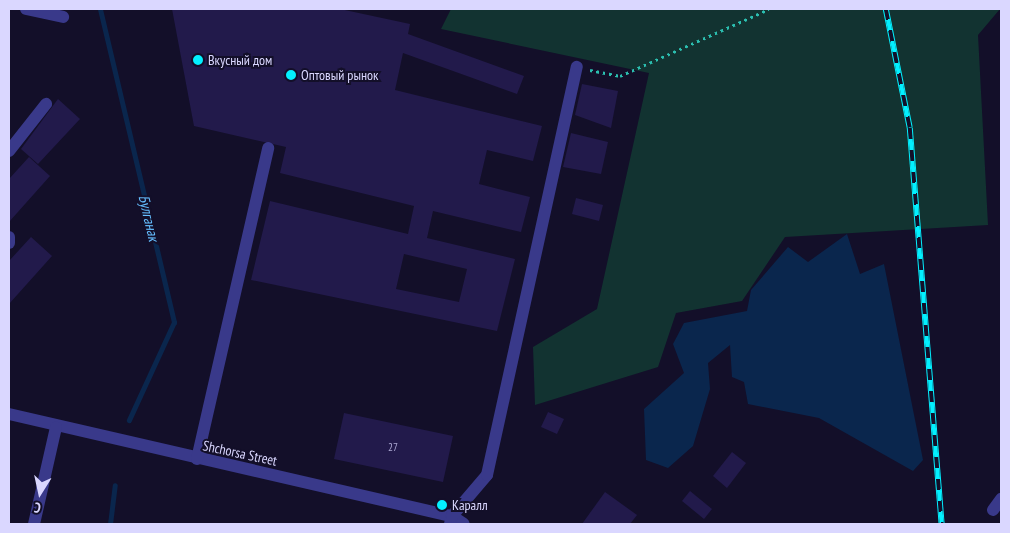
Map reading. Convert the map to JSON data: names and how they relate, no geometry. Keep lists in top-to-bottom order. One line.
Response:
{"streets":{"street":["Shchorsa Street"]},"water":["Булганак"],"places":["Вкусный дом","Оптовый рынок","Каралл"],"house_numbers":["27"],"north":"bottom"}
